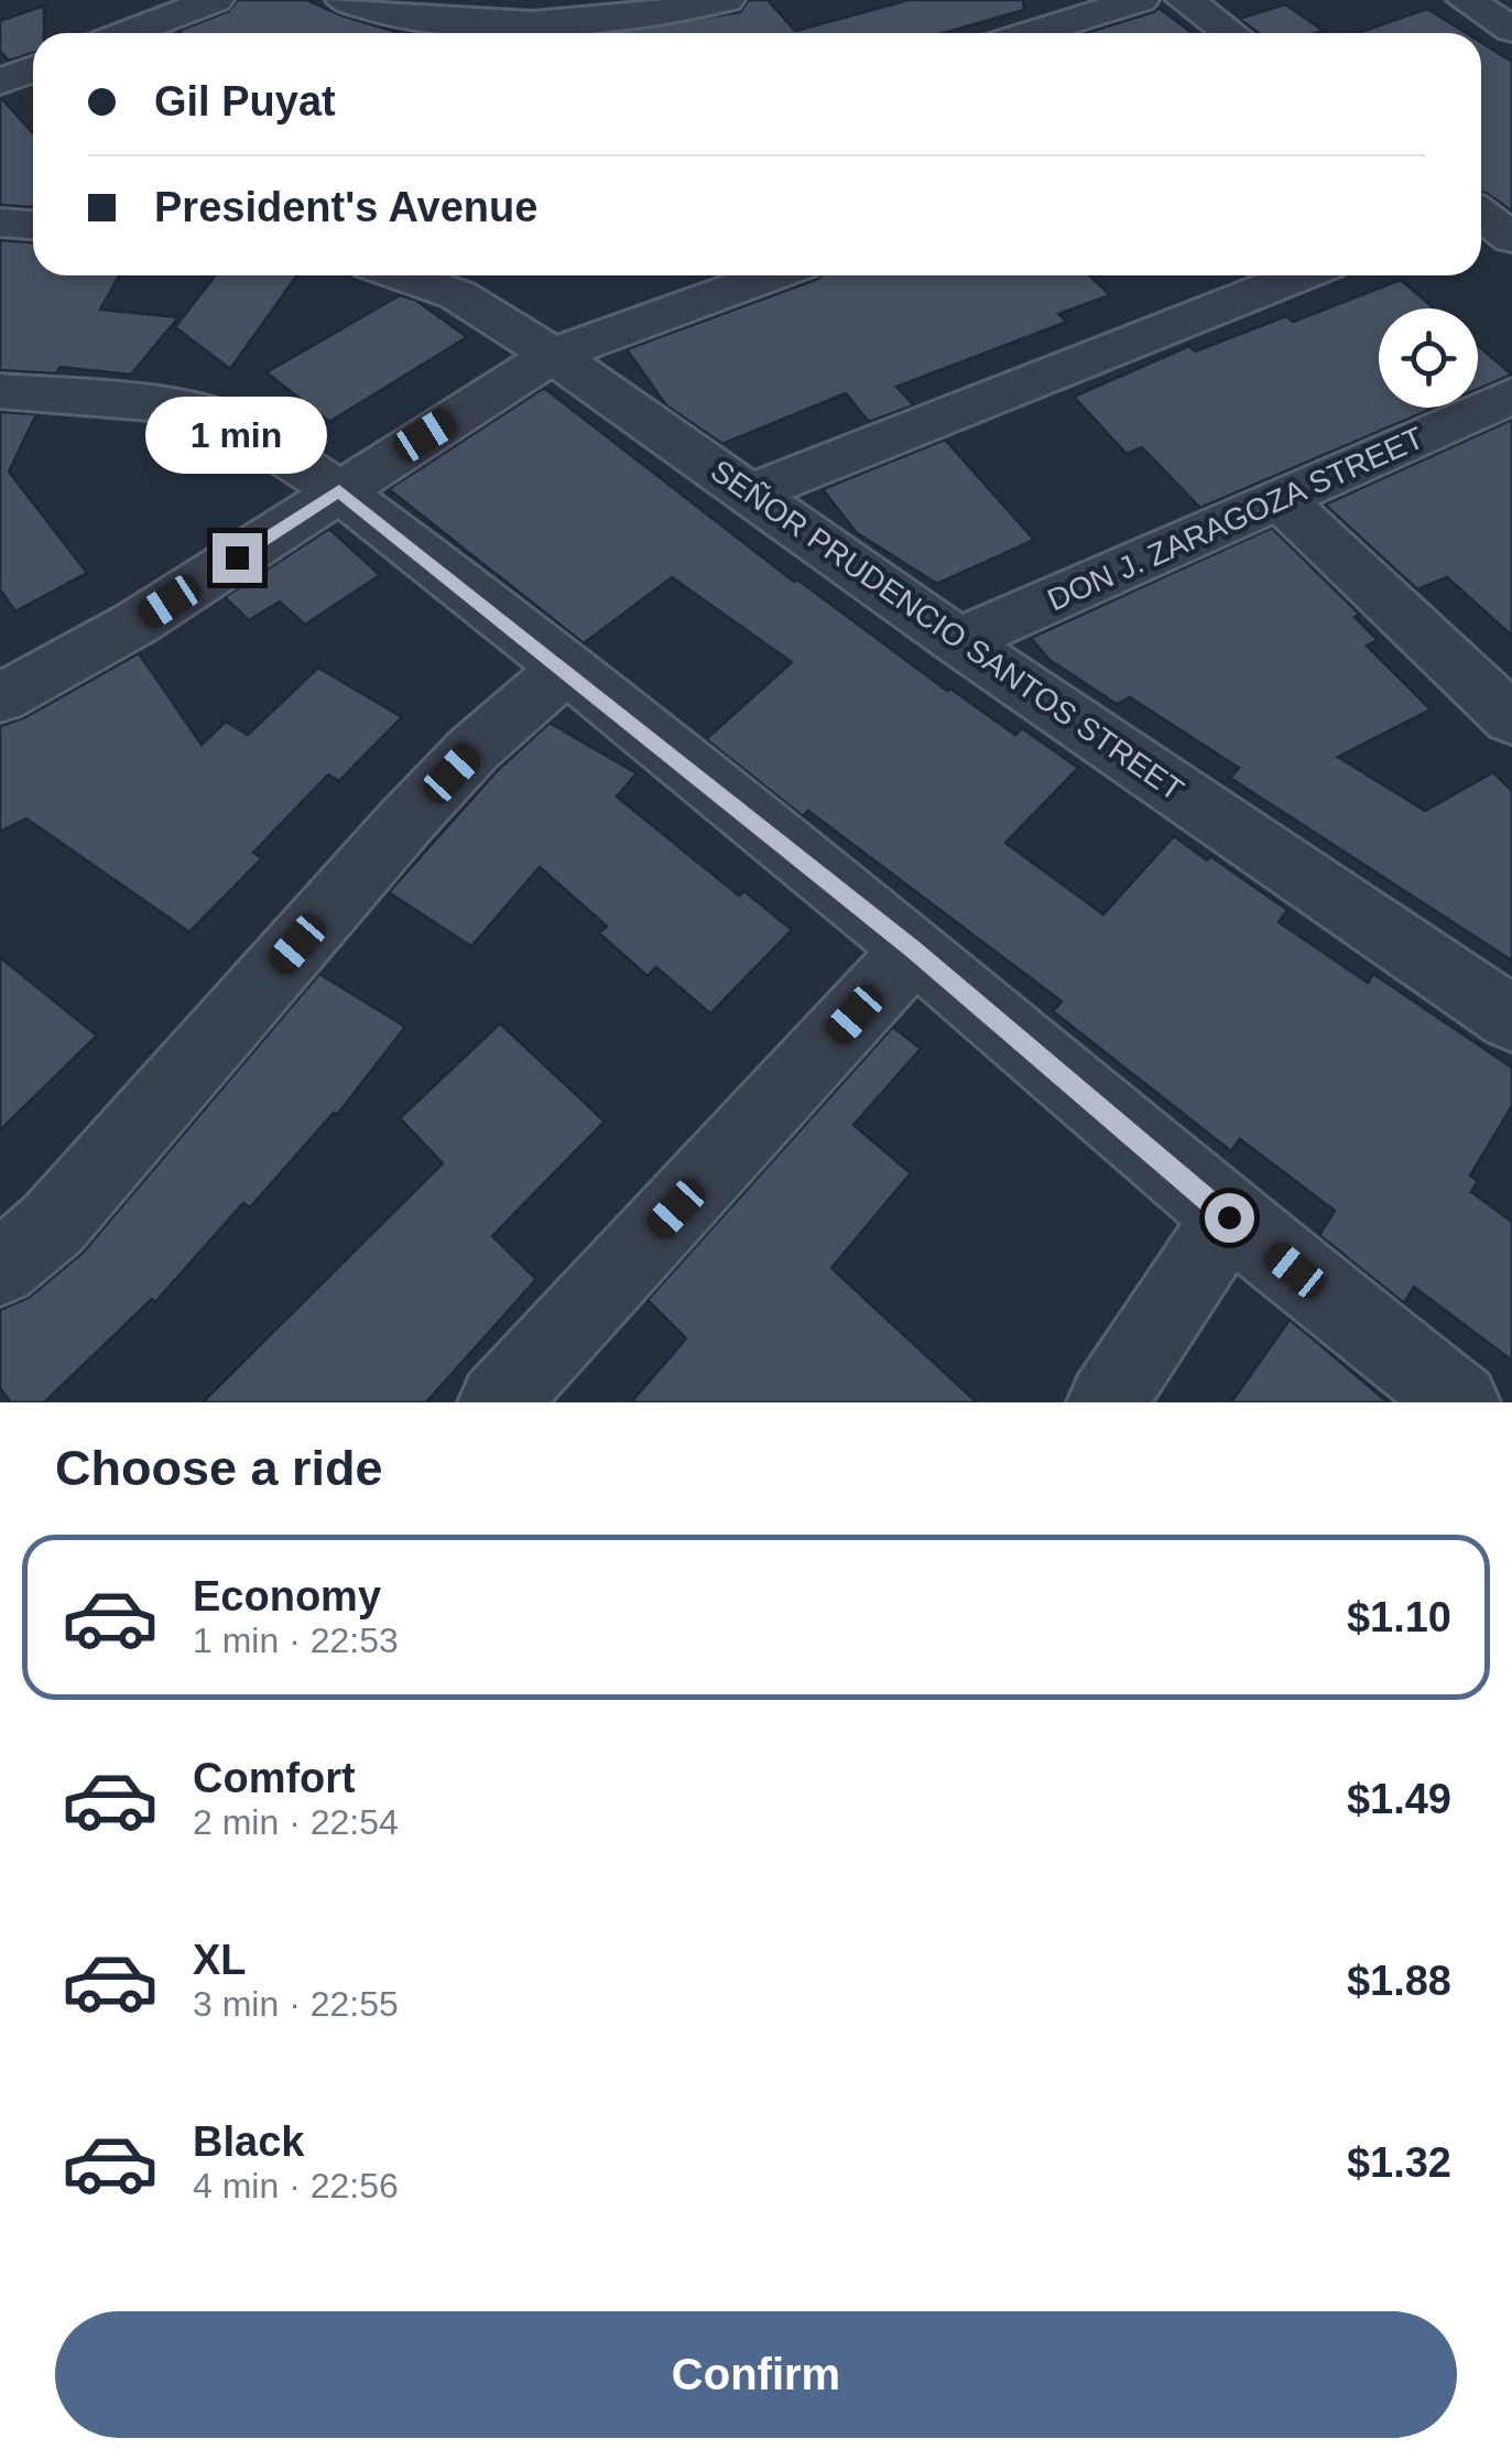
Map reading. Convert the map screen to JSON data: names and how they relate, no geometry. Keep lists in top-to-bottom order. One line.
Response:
{"streets":{"street":["DON J. ZARAGOZA STREET","SEÑOR PRUDENCIO SANTOS STREET"]},"crossings":[["DON J. ZARAGOZA STREET","SEÑOR PRUDENCIO SANTOS STREET"]],"page":{"banner":["Gil Puyat","President's Avenue"],"bubble":"1 min","heading":"Choose a ride","list":[{"name":"Economy","note":"1 min · 22:53","value":"$1.10"},{"name":"Comfort","note":"2 min · 22:54","value":"$1.49"},{"name":"XL","note":"3 min · 22:55","value":"$1.88"},{"name":"Black","note":"4 min · 22:56","value":"$1.32"}],"buttons":"Confirm"}}
